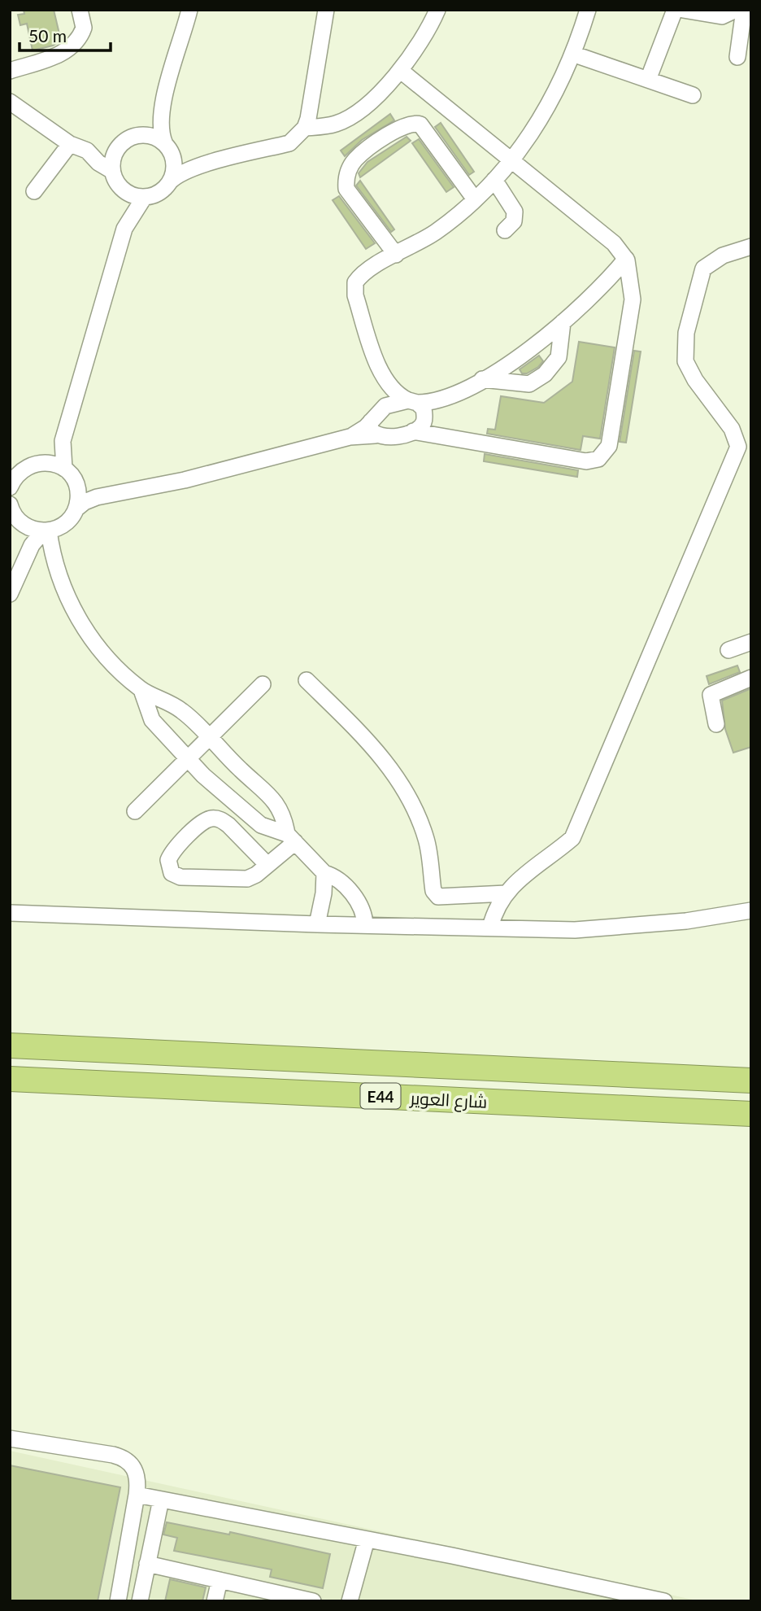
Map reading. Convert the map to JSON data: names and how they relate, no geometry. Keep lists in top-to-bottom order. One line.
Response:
{"streets":{"highway":["E44","شارع العوير"]},"scale_bar":"50 m"}
